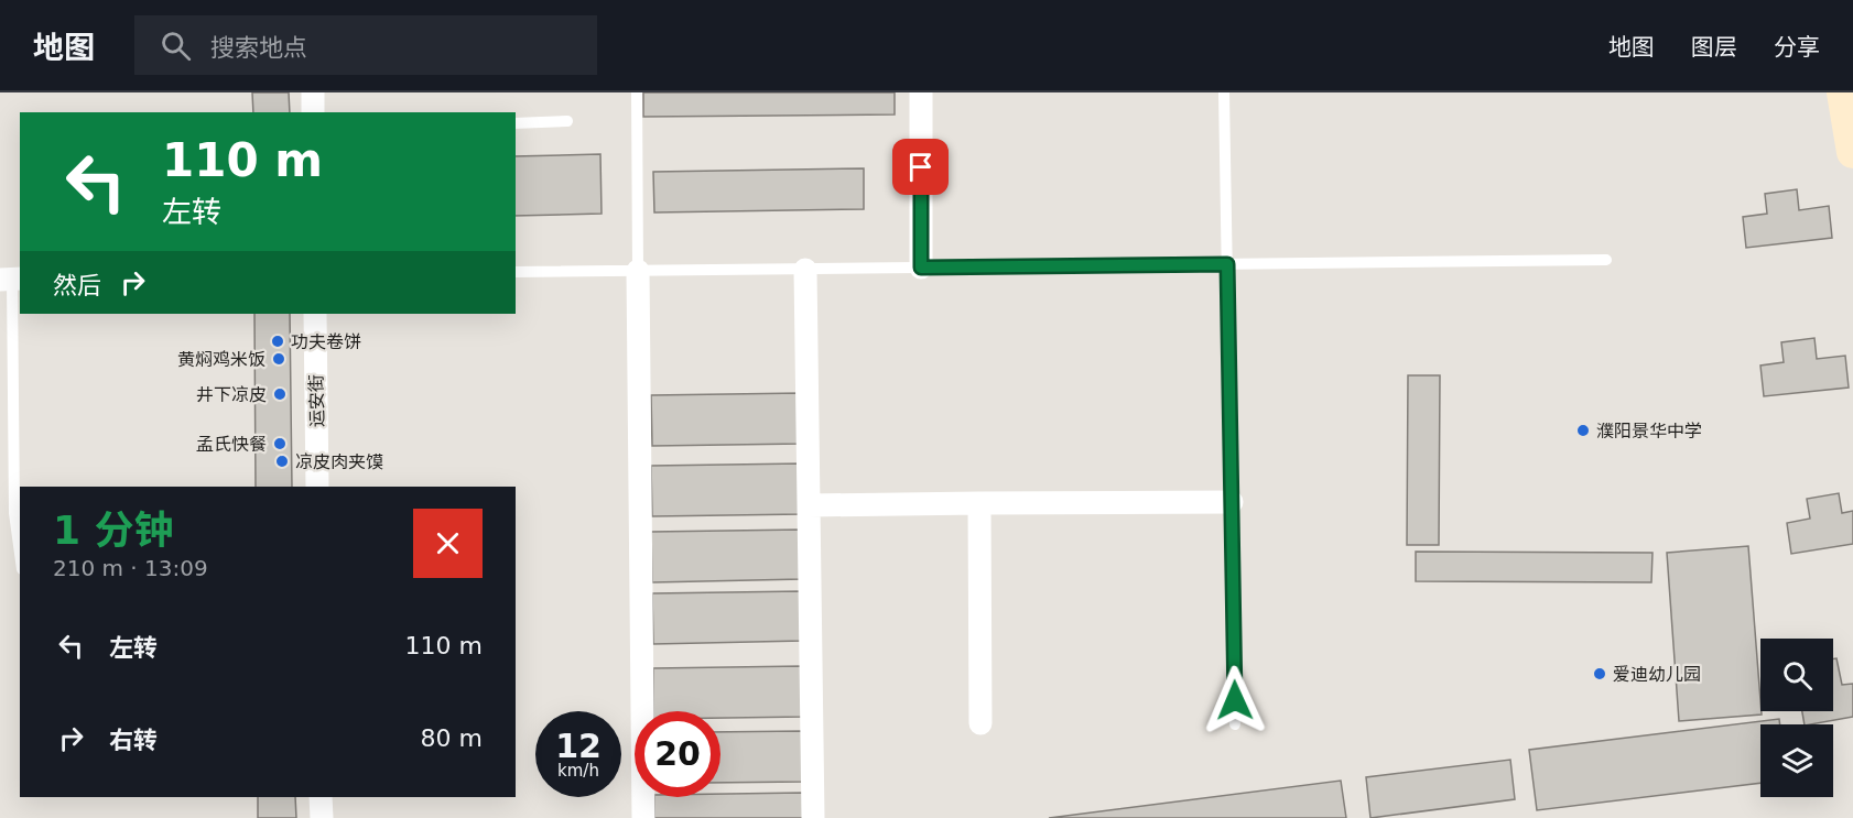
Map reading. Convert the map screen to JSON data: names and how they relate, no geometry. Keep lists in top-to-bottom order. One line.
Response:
{"streets":{"street":["运安街"]},"places":["功夫卷饼","黄焖鸡米饭","井下凉皮","濮阳景华中学","孟氏快餐","凉皮肉夹馍","爱迪幼儿园"],"page":{"header":"地图","search":"搜索地点","nav":["地图","图层","分享"],"turn":["110 m","左转"],"then":"然后","heading":["1 分钟","210 m · 13:09"],"list":[{"name":"左转","value":"110 m"},{"name":"右转","value":"80 m"}],"speed":"12 km/h","limit":"20"}}
